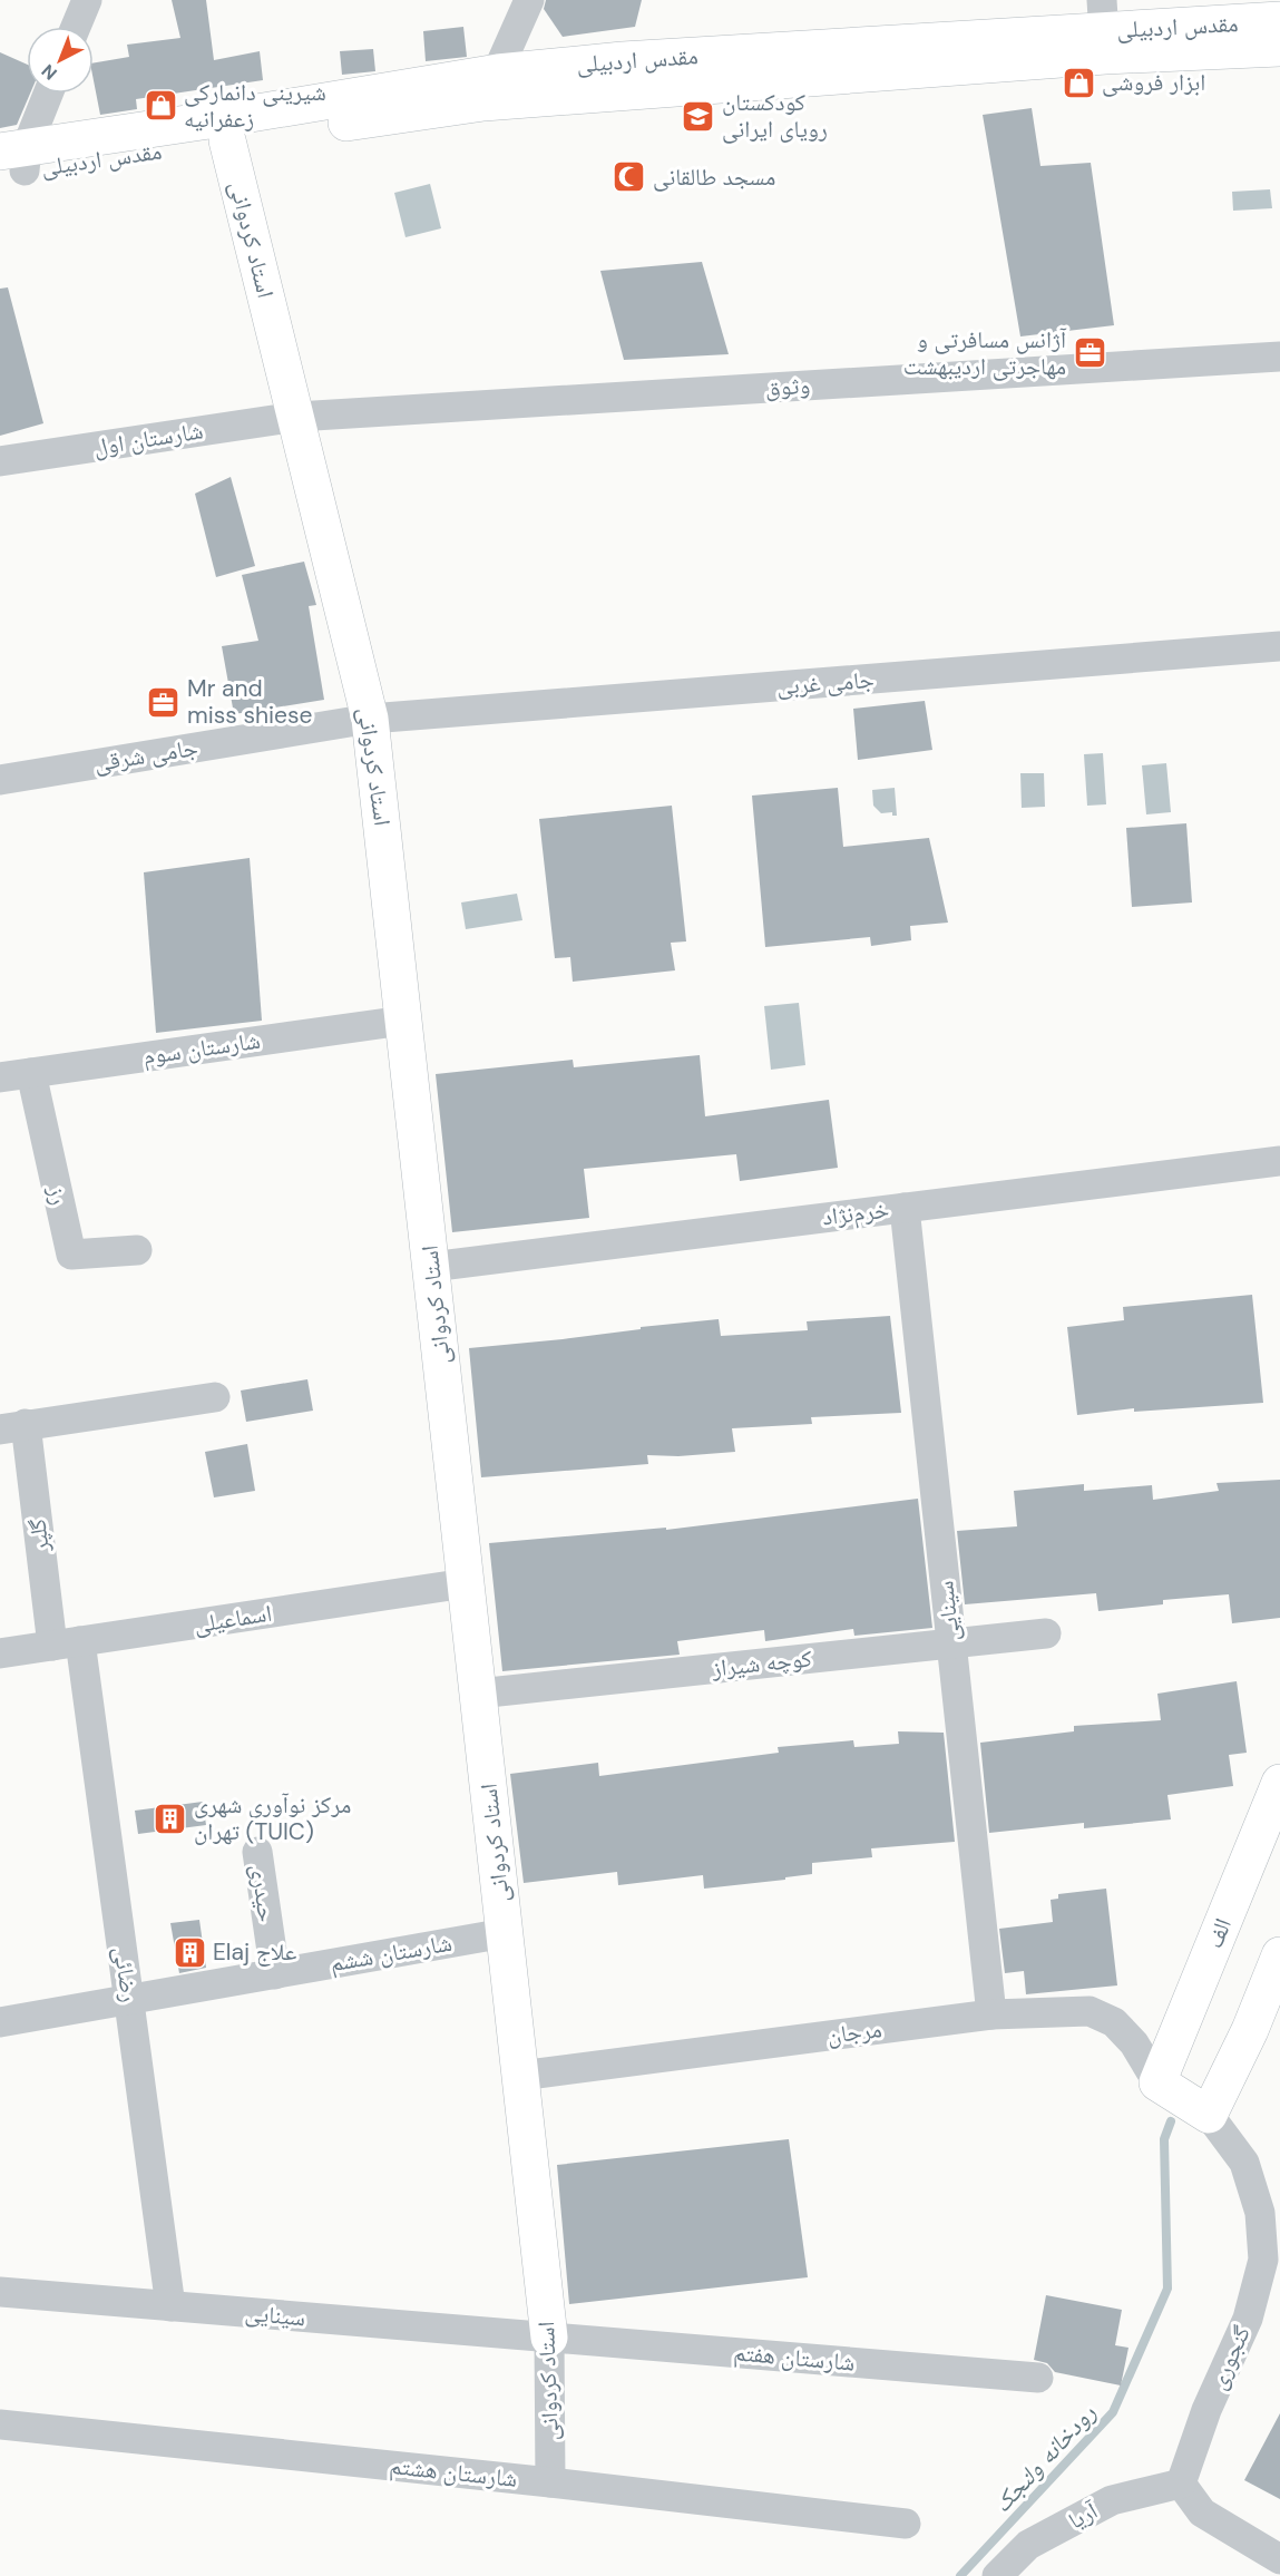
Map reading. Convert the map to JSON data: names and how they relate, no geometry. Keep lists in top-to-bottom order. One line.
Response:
{"streets":{"street":["مقدس اردبیلی","استاد کردوانی","وثوق","شارستان اول","جامی غربی","جامی شرقی","شارستان سوم","رز","خرم‌نژاد","گلپر","سینایی","اسماعیلی","کوچه شیراز","حیدری","الف","شارستان ششم","رضائی","مرجان","شارستان هفتم","گنجوری","شارستان هشتم","آریا"]},"crossings":[["مقدس اردبیلی","استاد کردوانی"],["استاد کردوانی","وثوق"],["استاد کردوانی","شارستان اول"],["استاد کردوانی","جامی غربی"],["استاد کردوانی","جامی شرقی"],["استاد کردوانی","شارستان سوم"],["استاد کردوانی","خرم‌نژاد"],["استاد کردوانی","سینایی"],["استاد کردوانی","اسماعیلی"],["استاد کردوانی","کوچه شیراز"],["استاد کردوانی","شارستان ششم"],["استاد کردوانی","مرجان"],["استاد کردوانی","شارستان هفتم"],["استاد کردوانی","شارستان هشتم"],["وثوق","شارستان اول"],["جامی غربی","جامی شرقی"],["شارستان سوم","رز"],["خرم‌نژاد","سینایی"],["گلپر","اسماعیلی"],["گلپر","رضائی"],["سینایی","کوچه شیراز"],["سینایی","رضائی"],["سینایی","مرجان"],["سینایی","شارستان هفتم"],["اسماعیلی","رضائی"],["حیدری","شارستان ششم"],["الف","مرجان"],["شارستان ششم","رضائی"],["گنجوری","آریا"]],"water":["رودخانه ولنجک"],"places":{"shop":["ابزار فروشی","شیرینی دانمارکی زعفرانیه"],"school or university":["کودکستان رویای ایرانی"],"mosque":["مسجد طالقانی"],"office":["آژانس مسافرتی و مهاجرتی اردیبهشت","Mr and miss shiese"],"building":["مرکز نوآوری شهری تهران (TUIC)","Elaj علاج"]},"north":"bottom left"}
